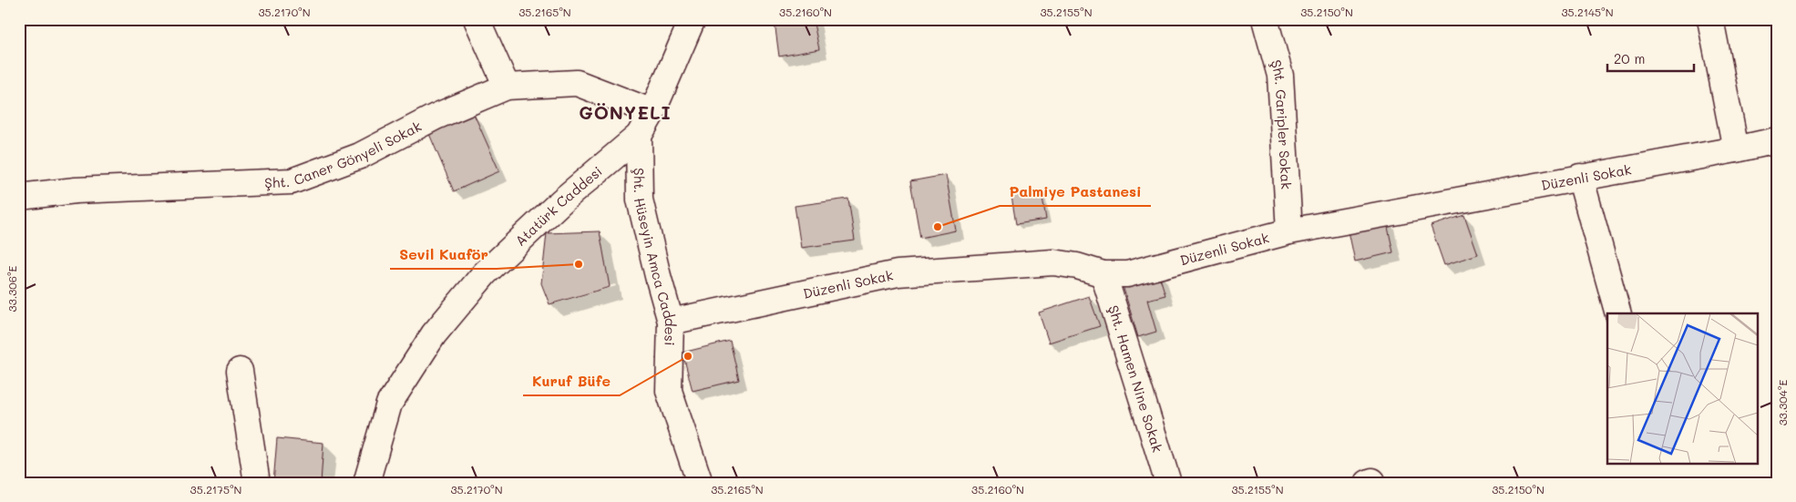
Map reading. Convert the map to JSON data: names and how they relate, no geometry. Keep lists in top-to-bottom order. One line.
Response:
{"streets":{"street":["Şht. Garipler Sokak","Şht. Caner Gönyeli Sokak","Düzenli Sokak","Atatürk Caddesi","Şht. Hüseyin Amca Caddesi","Şht. Hamen Nine Sokak"]},"crossings":[["Şht. Garipler Sokak","Düzenli Sokak"],["Şht. Caner Gönyeli Sokak","Atatürk Caddesi"],["Düzenli Sokak","Şht. Hüseyin Amca Caddesi"],["Düzenli Sokak","Şht. Hamen Nine Sokak"],["Atatürk Caddesi","Şht. Hüseyin Amca Caddesi"]],"districts":["GÖNYELI"],"places":["Palmiye Pastanesi","Sevil Kuaför","Kuruf Büfe"],"scale_bar":"20 m","coordinates":["35.2170°N","35.2165°N","35.2160°N","35.2155°N","35.2150°N","35.2145°N","33.306°E","33.304°E","35.2175°N"]}
